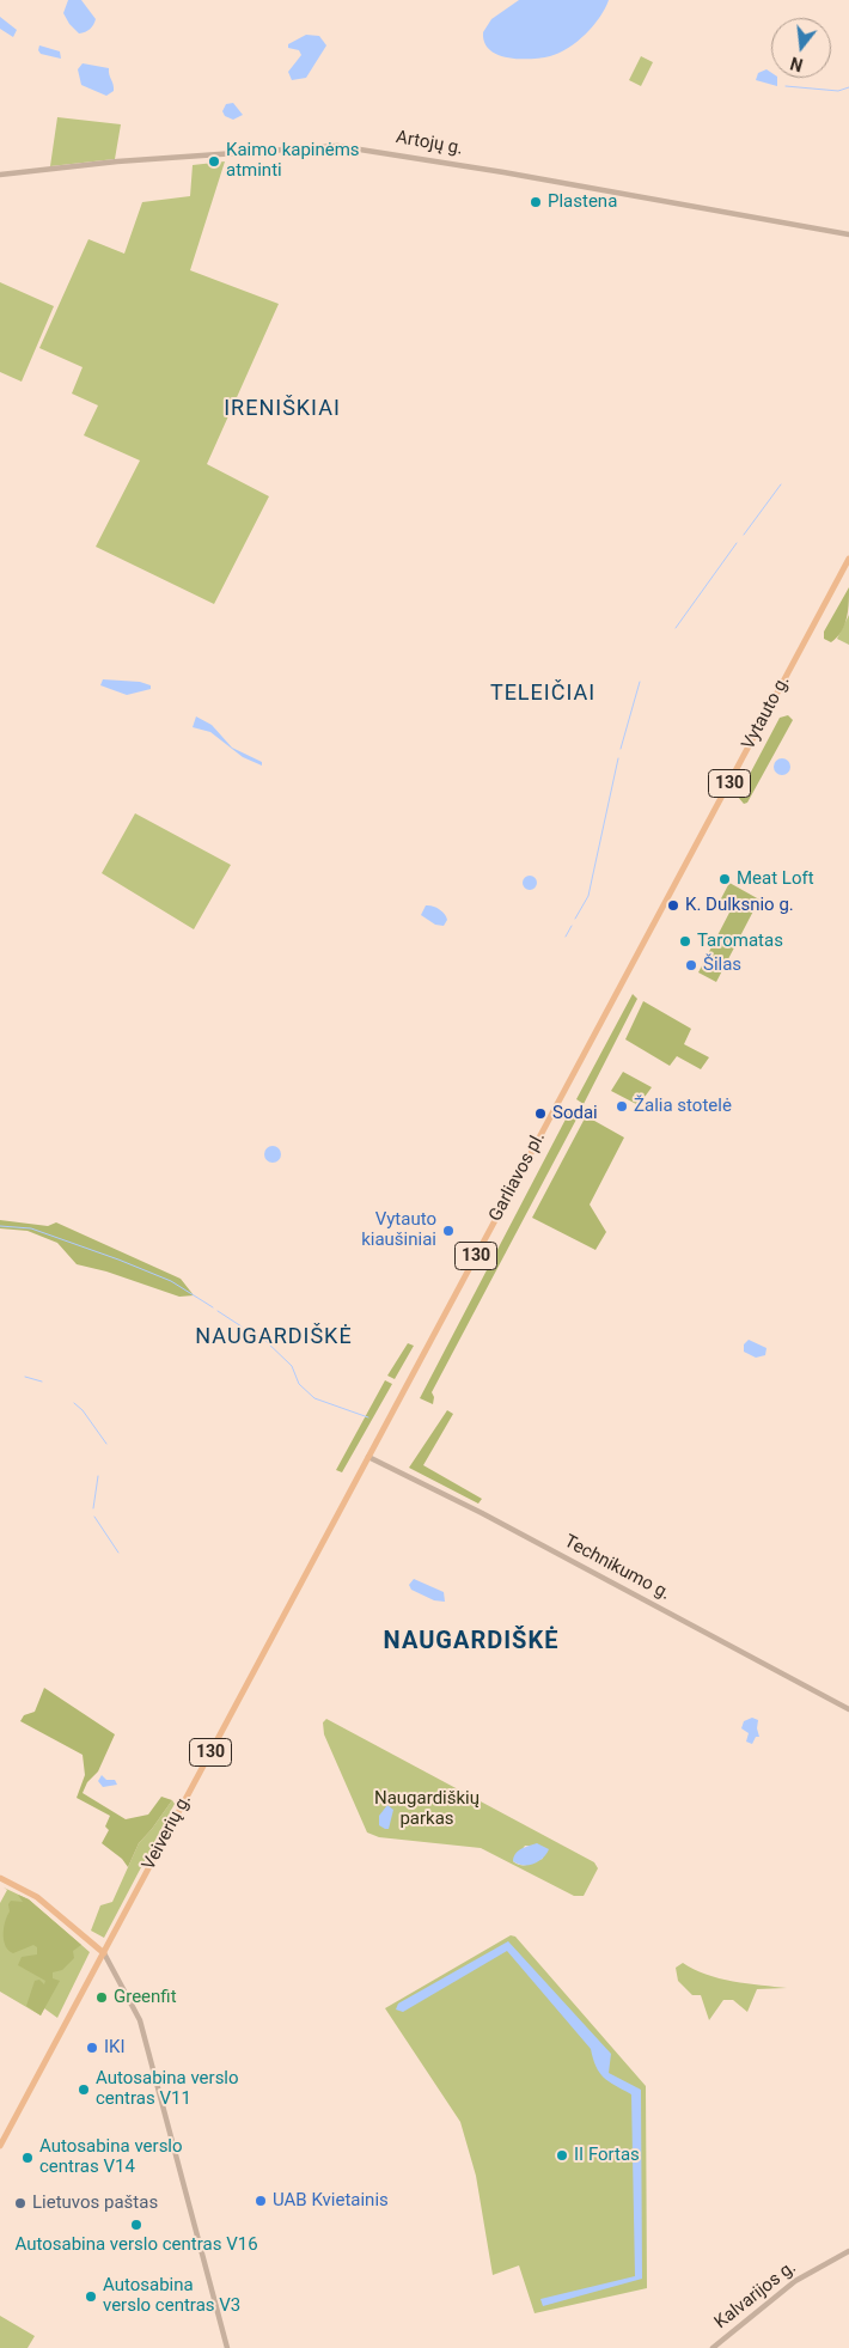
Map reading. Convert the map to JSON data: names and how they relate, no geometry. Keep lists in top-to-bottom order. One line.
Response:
{"streets":{"main road":["Artojų g.","Vytauto g.","130","Garliavos pl.","Technikumo g.","Veiverių g.","Kalvarijos g."]},"crossings":[["Vytauto g.","Garliavos pl."],["Garliavos pl.","Technikumo g."],["Garliavos pl.","Veiverių g."],["Technikumo g.","Veiverių g."]],"districts":["IRENIŠKIAI","TELEIČIAI","NAUGARDIŠKĖ","NAUGARDIŠKĖ"],"parks":["Naugardiškių parkas"],"places":["Kaimo kapinėms atminti","Plastena","Meat Loft","K. Dulksnio g.","Taromatas","Šilas","Žalia stotelė","Sodai","Vytauto kiaušiniai","Greenfit","IKI","Autosabina verslo centras V11","II Fortas","Autosabina verslo centras V14","UAB Kvietainis","Lietuvos paštas","Autosabina verslo centras V16","Autosabina verslo centras V3"],"north":"bottom"}
